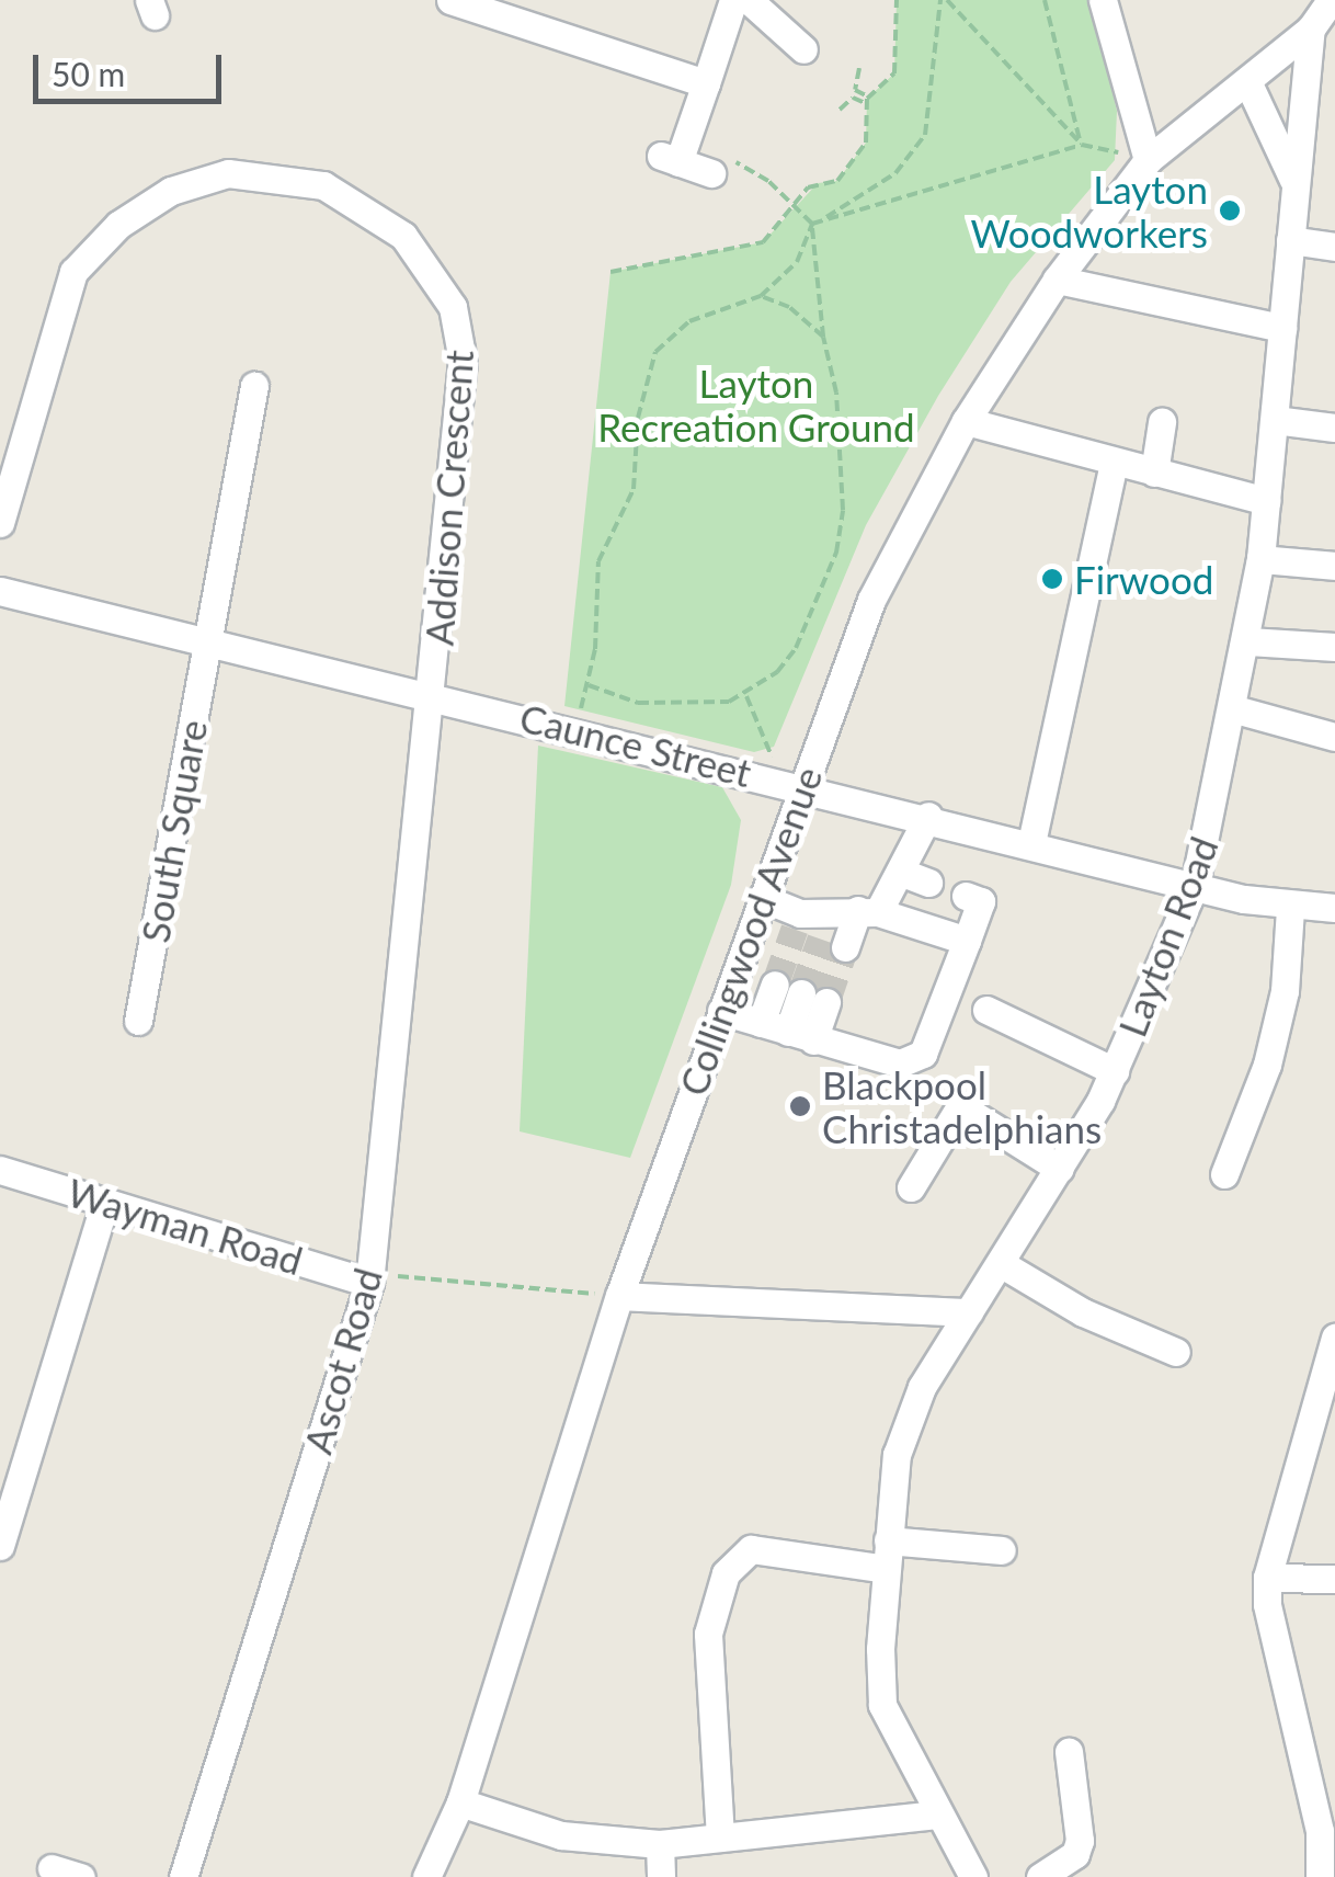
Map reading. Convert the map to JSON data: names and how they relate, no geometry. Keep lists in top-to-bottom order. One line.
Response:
{"streets":{"street":["Addison Crescent","Caunce Street","South Square","Collingwood Avenue","Layton Road","Wayman Road","Ascot Road"]},"crossings":[["Addison Crescent","Caunce Street"],["Addison Crescent","Ascot Road"],["Caunce Street","South Square"],["Caunce Street","Collingwood Avenue"],["Caunce Street","Layton Road"],["Caunce Street","Ascot Road"],["Collingwood Avenue","Layton Road"],["Wayman Road","Ascot Road"]],"parks":["Layton Recreation Ground"],"places":["Layton Woodworkers","Firwood","Blackpool Christadelphians"],"scale_bar":"50 m"}
